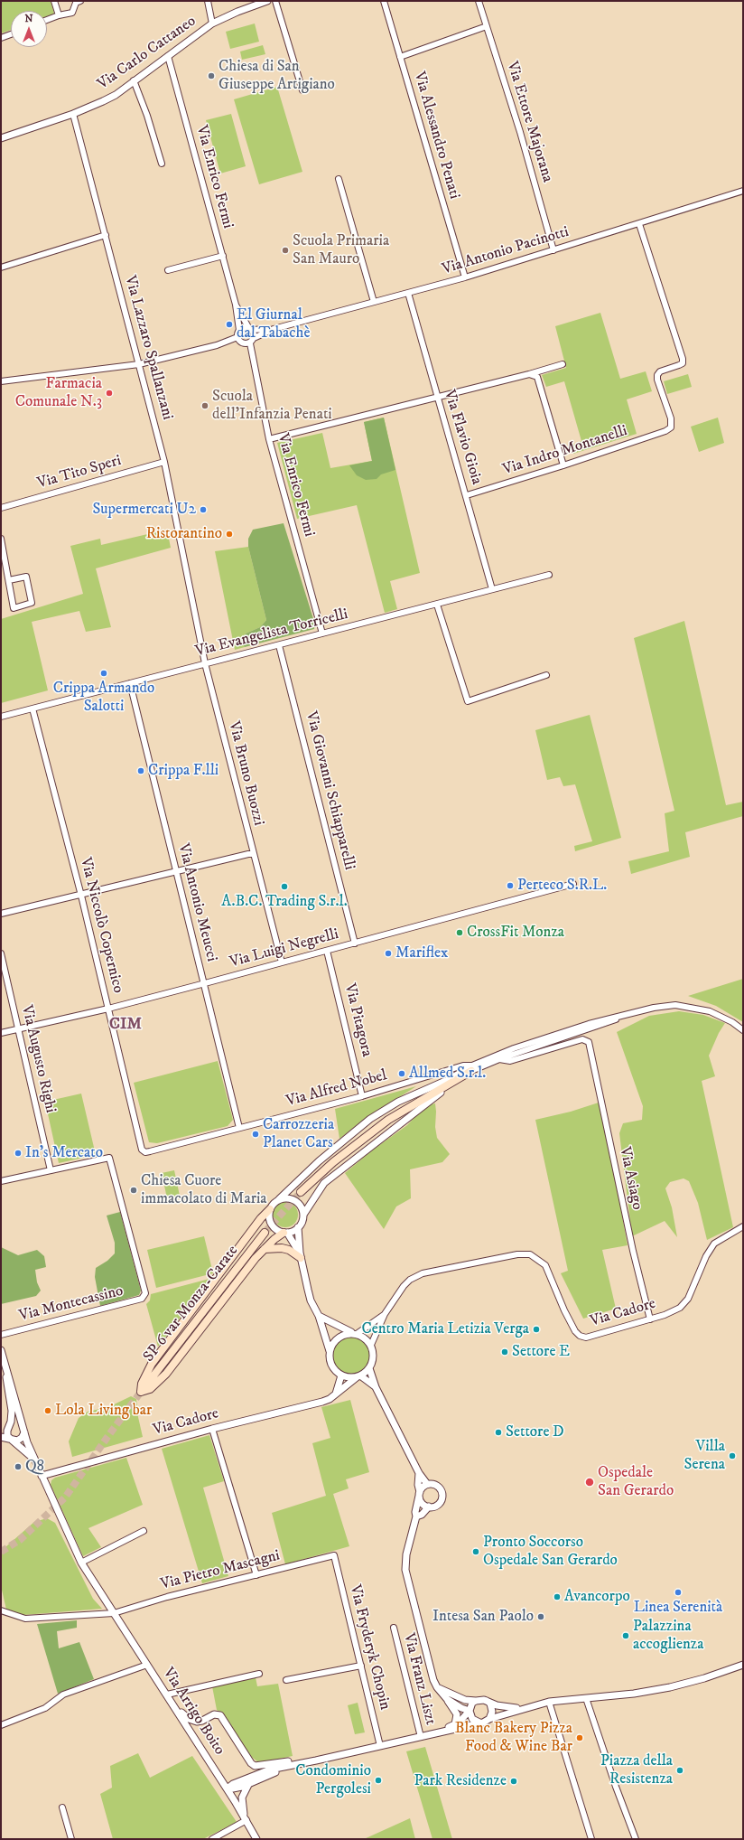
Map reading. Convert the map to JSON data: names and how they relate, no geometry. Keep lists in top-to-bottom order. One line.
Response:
{"streets":{"main road":["SP 6 var Monza-Carate"],"street":["Via Carlo Cattaneo","Via Ettore Majorana","Via Alessandro Penati","Via Enrico Fermi","Via Antonio Pacinotti","Via Lazzaro Spallanzani","Via Flavio Gioia","Via Indro Montanelli","Via Tito Speri","Via Evangelista Torricelli","Via Bruno Buozzi","Via Giovanni Schiapparelli","Via Antonio Meucci","Via Niccolò Copernico","Via Luigi Negrelli","Via Pitagora","Via Augusto Righi","Via Alfred Nobel","Via Asiago","Via Montecassino","Via Cadore","Via Pietro Mascagni","Via Fryderyk Chopin","Via Franz Liszt","Via Arrigo Boito"]},"crossings":[["Via Carlo Cattaneo","Via Enrico Fermi"],["Via Carlo Cattaneo","Via Lazzaro Spallanzani"],["Via Ettore Majorana","Via Antonio Pacinotti"],["Via Alessandro Penati","Via Antonio Pacinotti"],["Via Enrico Fermi","Via Antonio Pacinotti"],["Via Enrico Fermi","Via Evangelista Torricelli"],["Via Antonio Pacinotti","Via Flavio Gioia"],["Via Antonio Pacinotti","Via Indro Montanelli"],["Via Lazzaro Spallanzani","Via Tito Speri"],["Via Lazzaro Spallanzani","Via Bruno Buozzi"],["Via Flavio Gioia","Via Indro Montanelli"],["Via Flavio Gioia","Via Evangelista Torricelli"],["Via Evangelista Torricelli","Via Bruno Buozzi"],["Via Evangelista Torricelli","Via Giovanni Schiapparelli"],["Via Evangelista Torricelli","Via Antonio Meucci"],["Via Evangelista Torricelli","Via Niccolò Copernico"],["Via Bruno Buozzi","Via Luigi Negrelli"],["Via Giovanni Schiapparelli","Via Luigi Negrelli"],["Via Antonio Meucci","Via Luigi Negrelli"],["Via Antonio Meucci","Via Alfred Nobel"],["Via Niccolò Copernico","Via Luigi Negrelli"],["Via Niccolò Copernico","Via Alfred Nobel"],["Via Luigi Negrelli","Via Pitagora"],["Via Luigi Negrelli","Via Augusto Righi"],["Via Pitagora","Via Alfred Nobel"],["Via Augusto Righi","Via Montecassino"],["Via Alfred Nobel","Via Asiago"],["Via Asiago","Via Cadore"],["Via Cadore","Via Arrigo Boito"],["Via Pietro Mascagni","Via Fryderyk Chopin"],["Via Pietro Mascagni","Via Arrigo Boito"]],"districts":["CIM"],"places":["Chiesa di San Giuseppe Artigiano","Scuola Primaria San Mauro","El Giurnal dal Tabachè","Farmacia Comunale N.3","Scuola dell'Infanzia Penati","Supermercati U2","Ristorantino","Crippa Armando Salotti","Crippa F.lli","Perteco S.R.L.","A.B.C. Trading S.r.l.","CrossFit Monza","Mariflex","Allmed S.r.l.","Carrozzeria Planet Cars","In's Mercato","Chiesa Cuore immacolato di Maria","Centro Maria Letizia Verga","Settore E","Lola Living bar","Settore D","Villa Serena","Q8","Ospedale San Gerardo","Pronto Soccorso Ospedale San Gerardo","Linea Serenità","Avancorpo","Intesa San Paolo","Palazzina accoglienza","Blanc Bakery Pizza Food & Wine Bar","Piazza della Resistenza","Condominio Pergolesi","Park Residenze"],"north":"top"}
